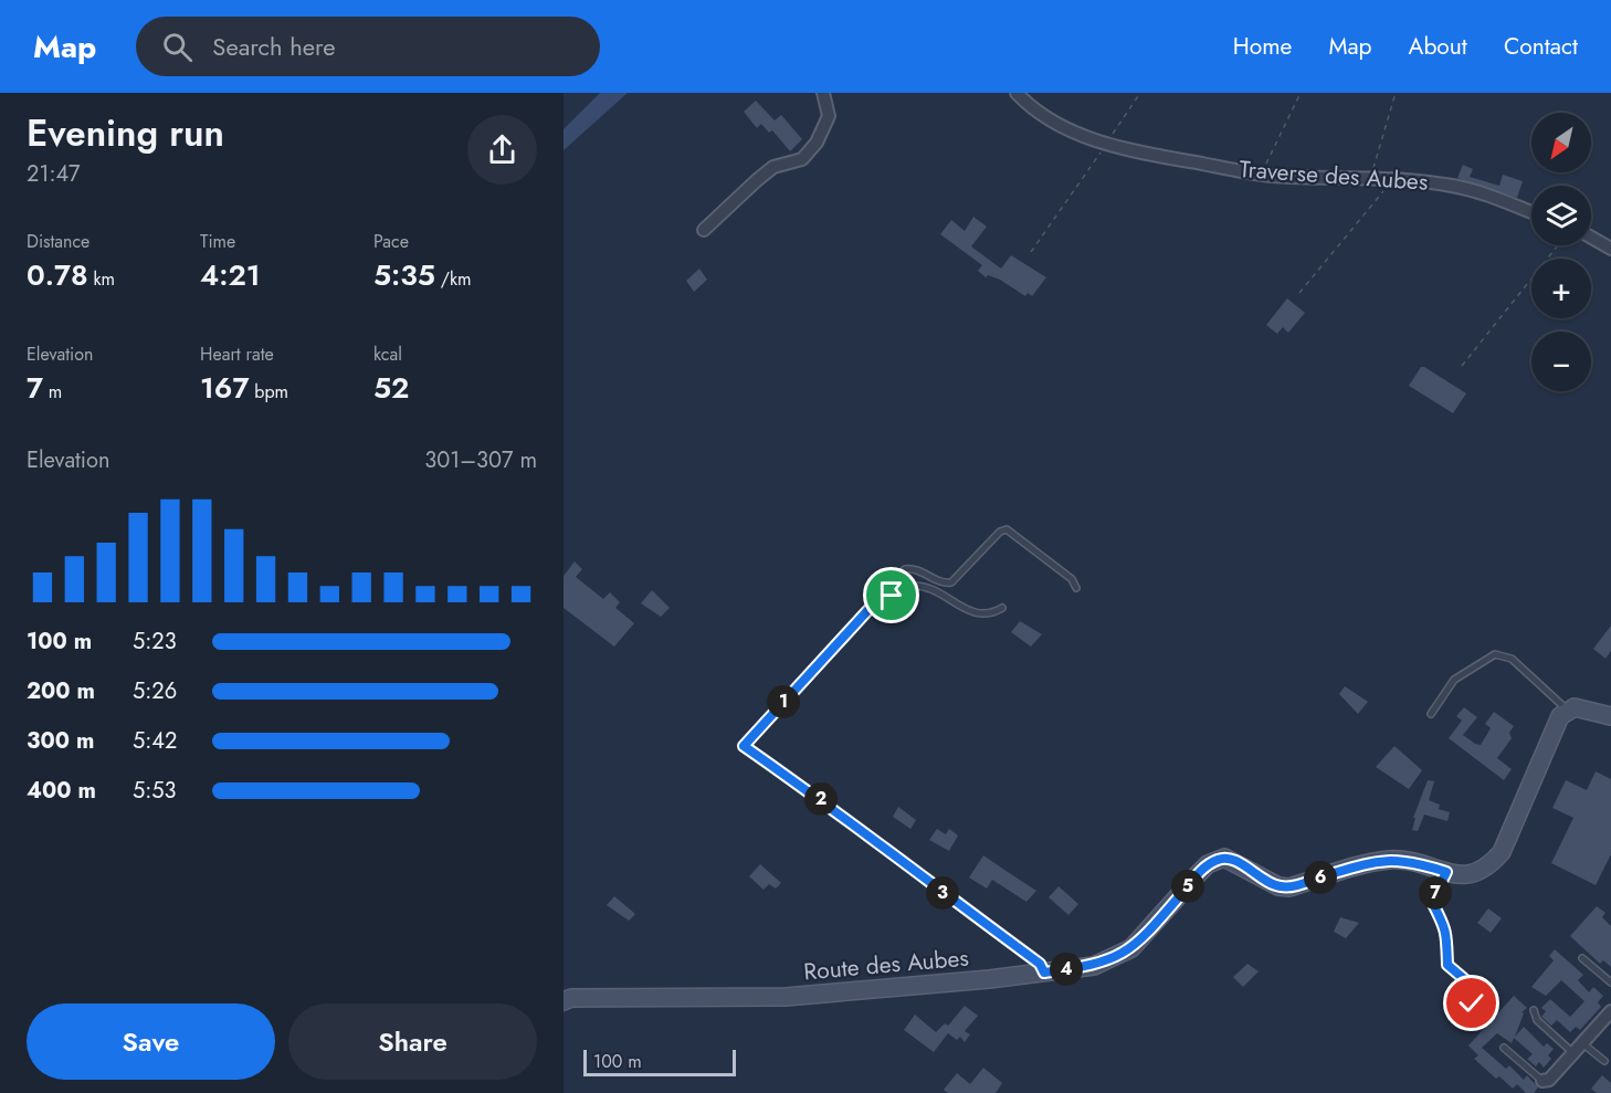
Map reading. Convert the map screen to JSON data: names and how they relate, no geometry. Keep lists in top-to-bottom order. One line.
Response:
{"streets":{"street":["Traverse des Aubes","Route des Aubes"]},"scale_bar":"100 m","north":"bottom left","page":{"header":"Map","search":"Search here","nav":["Home","Map","About","Contact"],"heading":["Evening run","21:47"],"map_buttons":["+","−"],"stats":[["Distance","0.78 km"],["Time","4:21"],["Pace","5:35 /km"],["Elevation","7 m"],["Heart rate","167 bpm"],["kcal","52"]],"chart":["Elevation","301–307 m"],"list":[{"name":"100 m","note":"5:23"},{"name":"200 m","note":"5:26"},{"name":"300 m","note":"5:42"},{"name":"400 m","note":"5:53"}],"pins":["1","2","6","5","3","7","4"],"buttons":["Save","Share"],"scale":"100 m"}}
